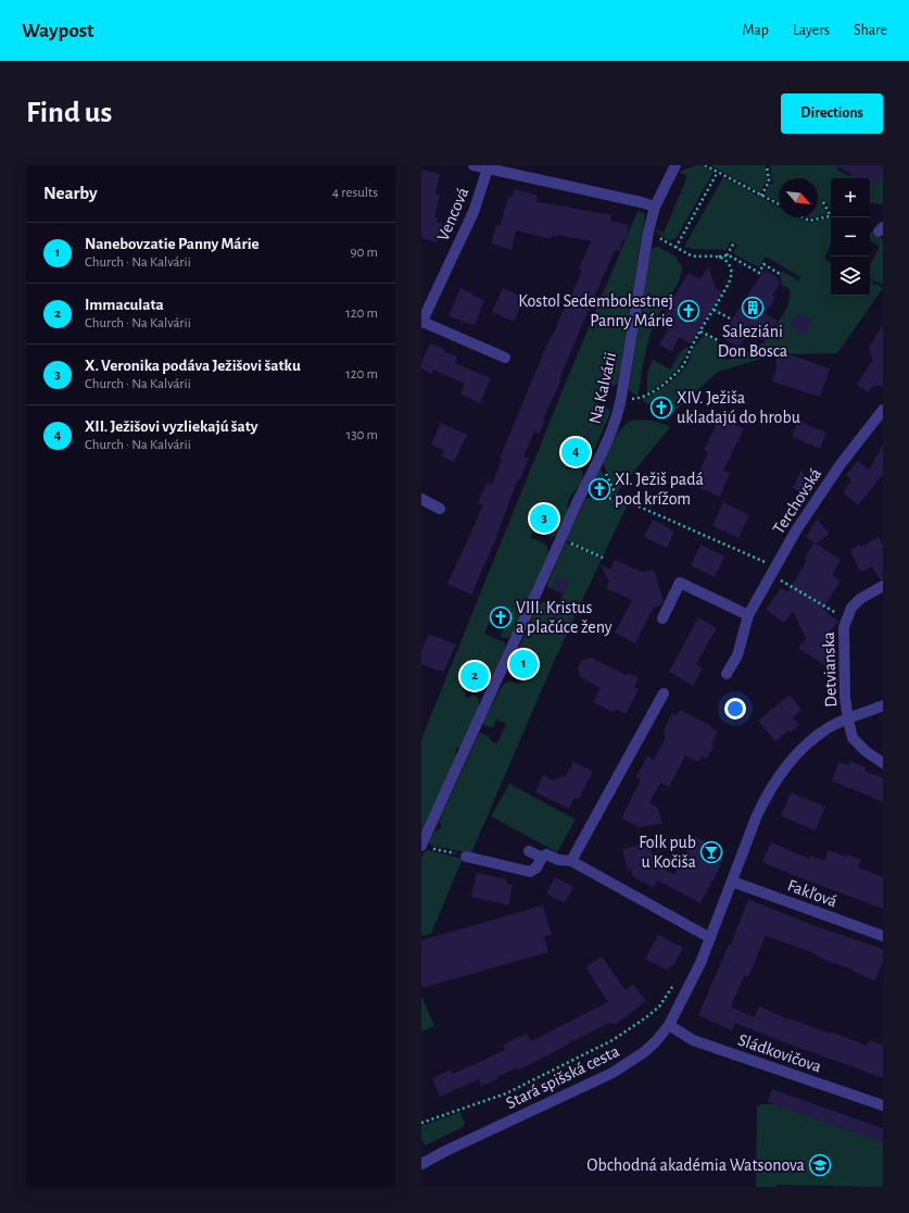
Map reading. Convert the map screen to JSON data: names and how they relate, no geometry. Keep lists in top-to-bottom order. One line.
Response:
{"streets":{"street":["Vencová","Na Kalvárii","Terchovská","Detvianska","Fakľová","Sládkovičova","Stará spišská cesta"]},"crossings":[["Detvianska","Stará spišská cesta"],["Fakľová","Stará spišská cesta"],["Sládkovičova","Stará spišská cesta"]],"places":{"building":["Saleziáni Don Bosca"],"church":["Kostol Sedembolestnej Panny Márie","XIV. Ježiša ukladajú do hrobu","XI. Ježiš padá pod krížom","VIII. Kristus a plačúce ženy"],"bar":["Folk pub u Kočiša"],"school or university":["Obchodná akadémia Watsonova"]},"north":"bottom right","page":{"header":"Waypost","nav":["Map","Layers","Share"],"buttons":"Directions","title":"Find us","heading":["Nearby","4 results"],"map_buttons":["+","−"],"list":[{"mark":"1","name":"Nanebovzatie Panny Márie","note":"Church · Na Kalvárii","value":"90 m"},{"mark":"2","name":"Immaculata","note":"Church · Na Kalvárii","value":"120 m"},{"mark":"3","name":"X. Veronika podáva Ježišovi šatku","note":"Church · Na Kalvárii","value":"120 m"},{"mark":"4","name":"XII. Ježišovi vyzliekajú šaty","note":"Church · Na Kalvárii","value":"130 m"}],"pins":["4","3","1","2"]}}
